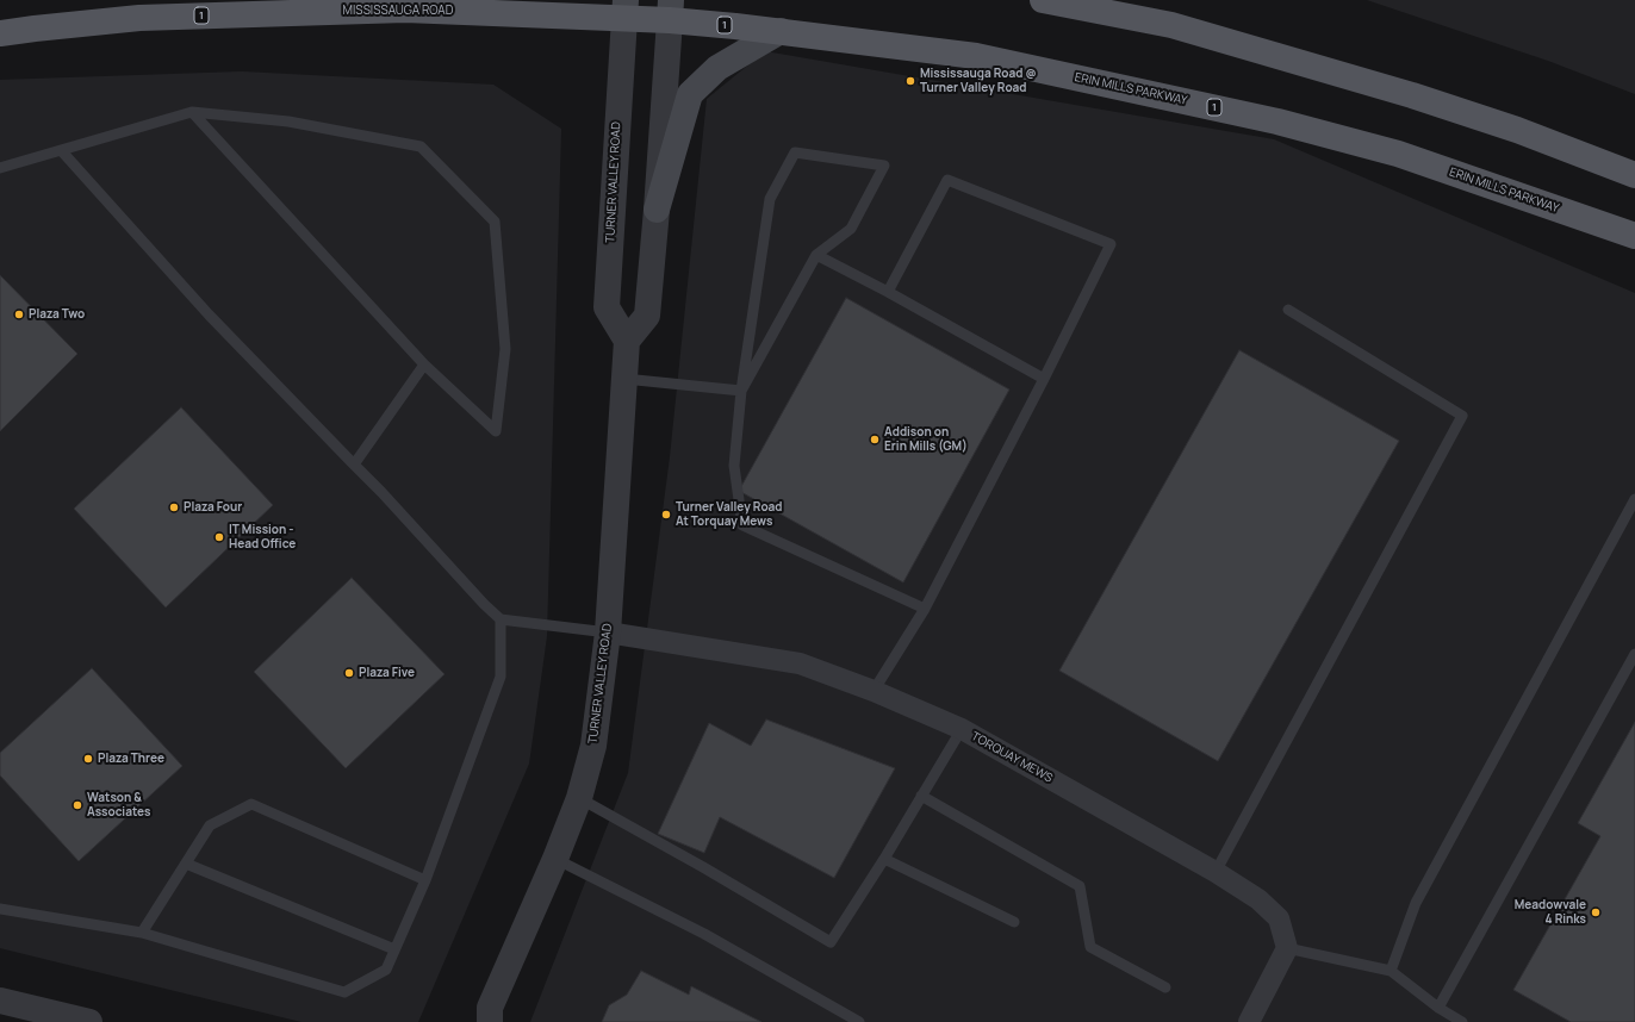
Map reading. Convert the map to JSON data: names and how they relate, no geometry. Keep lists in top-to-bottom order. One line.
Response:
{"streets":{"main road":["MISSISSAUGA ROAD","1","ERIN MILLS PARKWAY"],"street":["TURNER VALLEY ROAD","TORQUAY MEWS"]},"crossings":[["MISSISSAUGA ROAD","ERIN MILLS PARKWAY"],["MISSISSAUGA ROAD","TURNER VALLEY ROAD"],["TURNER VALLEY ROAD","TORQUAY MEWS"]],"places":["Mississauga Road @ Turner Valley Road","Plaza Two","Addison on Erin Mills (GM)","Plaza Four","Turner Valley Road At Torquay Mews","IT Mission - Head Office","Plaza Five","Plaza Three","Watson & Associates","Meadowvale 4 Rinks"]}
